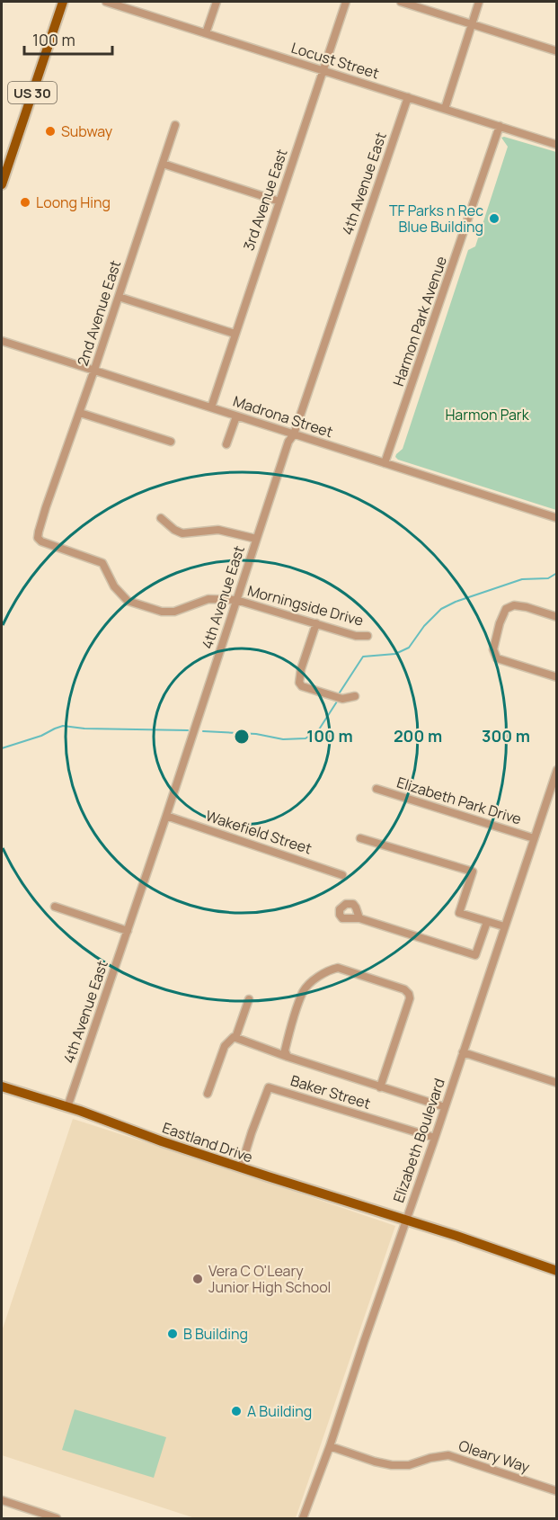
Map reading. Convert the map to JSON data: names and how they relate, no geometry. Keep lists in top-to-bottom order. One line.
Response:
{"streets":{"main road":["US 30","Eastland Drive"],"street":["Locust Street","4th Avenue East","3rd Avenue East","2nd Avenue East","Harmon Park Avenue","Madrona Street","Morningside Drive","Elizabeth Park Drive","Wakefield Street","Baker Street","Elizabeth Boulevard","Oleary Way"]},"crossings":[["Locust Street","4th Avenue East"],["Locust Street","3rd Avenue East"],["Locust Street","Harmon Park Avenue"],["4th Avenue East","Madrona Street"],["4th Avenue East","Morningside Drive"],["4th Avenue East","Wakefield Street"],["4th Avenue East","Eastland Drive"],["3rd Avenue East","Madrona Street"],["2nd Avenue East","Madrona Street"],["2nd Avenue East","Morningside Drive"],["Harmon Park Avenue","Madrona Street"],["Elizabeth Park Drive","Elizabeth Boulevard"],["Baker Street","Elizabeth Boulevard"],["Baker Street","Eastland Drive"],["Elizabeth Boulevard","Eastland Drive"],["Elizabeth Boulevard","Oleary Way"]],"parks":["Harmon Park"],"places":["Subway","Loong Hing","TF Parks n Rec Blue Building","Vera C O'Leary Junior High School","B Building","A Building"],"scale_bar":"100 m","rings":["100 m","200 m","300 m"]}
